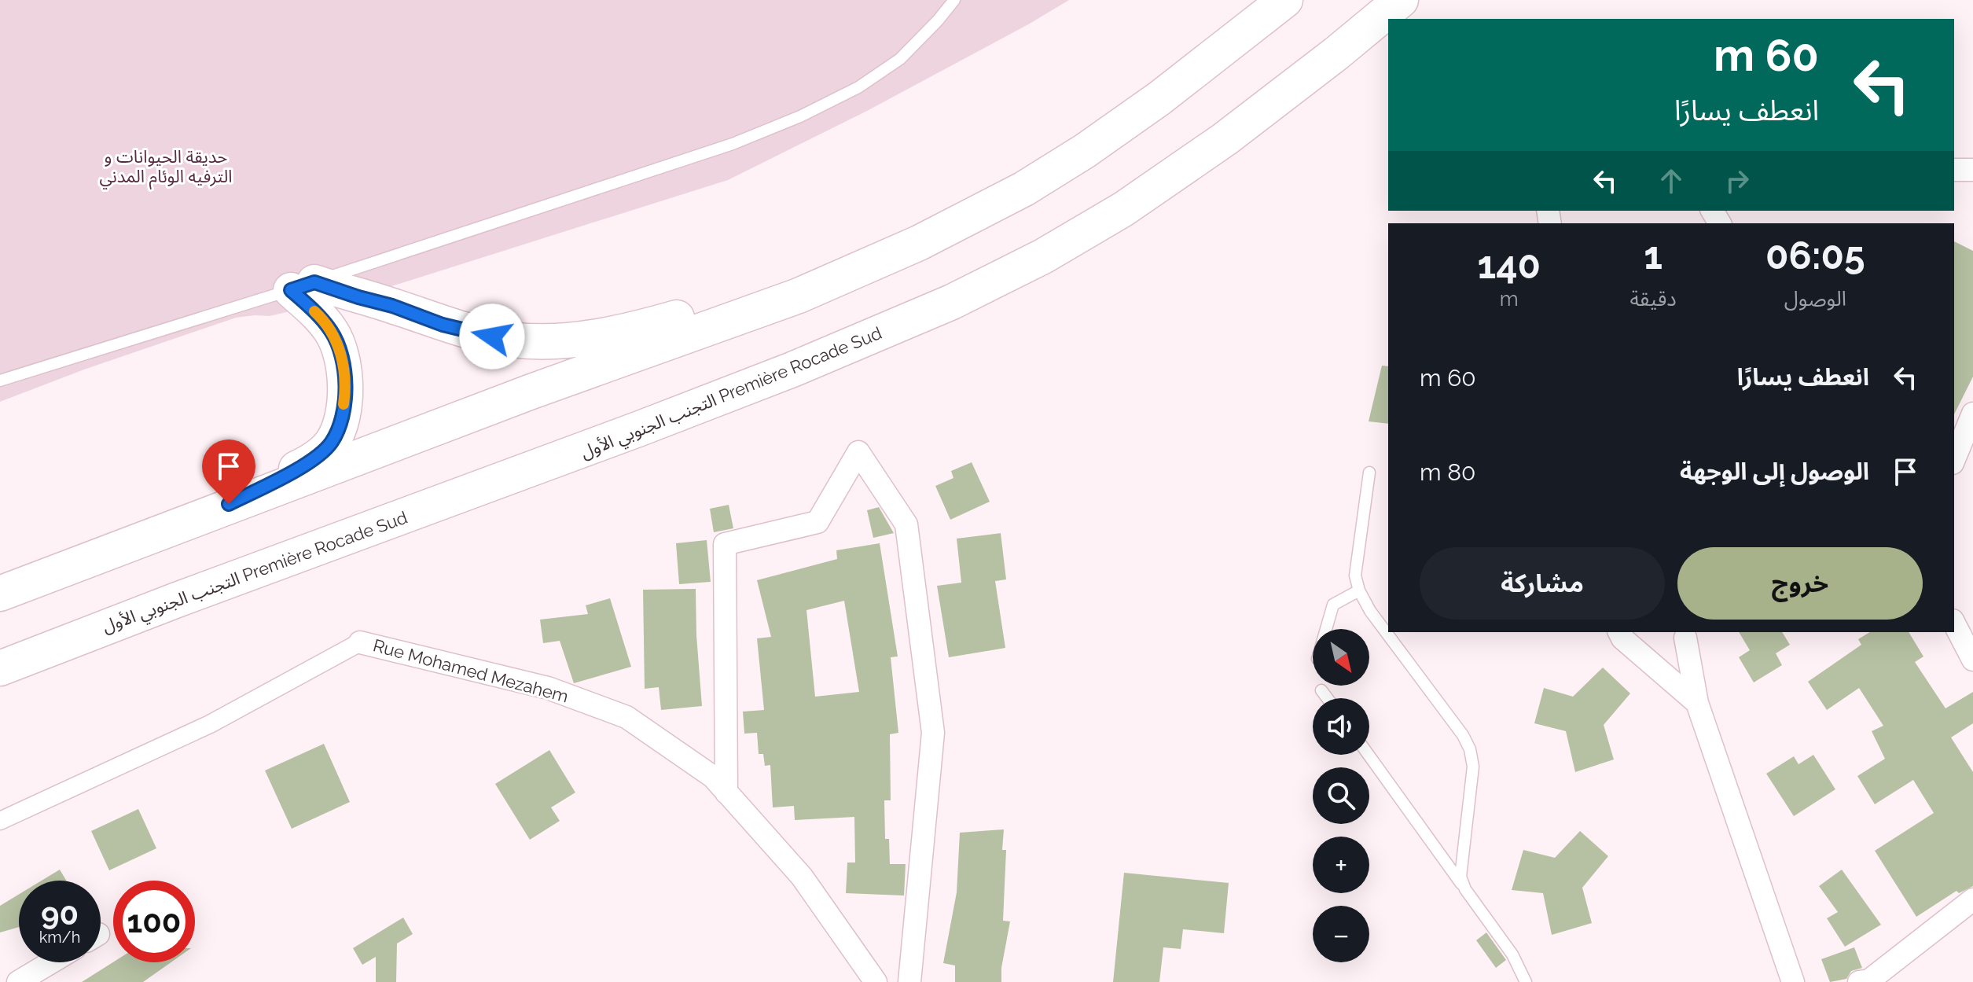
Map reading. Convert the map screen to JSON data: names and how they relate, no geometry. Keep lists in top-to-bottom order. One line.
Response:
{"streets":{"highway":["التجنب الجنوبي الأول Première Rocade Sud"],"street":["Rue Mohamed Mezahem"]},"parks":["حديقة الحيوانات و الترفيه الوئام المدني"],"north":"bottom right","page":{"turn":["60 m","انعطف يسارًا"],"eta":["06:05","الوصول","1","دقيقة","140","m"],"list":[{"name":"انعطف يسارًا","value":"60 m"},{"name":"الوصول إلى الوجهة","value":"80 m"}],"buttons":["خروج","مشاركة"],"map_buttons":["+","−"],"speed":"90 km/h","limit":"100"}}
